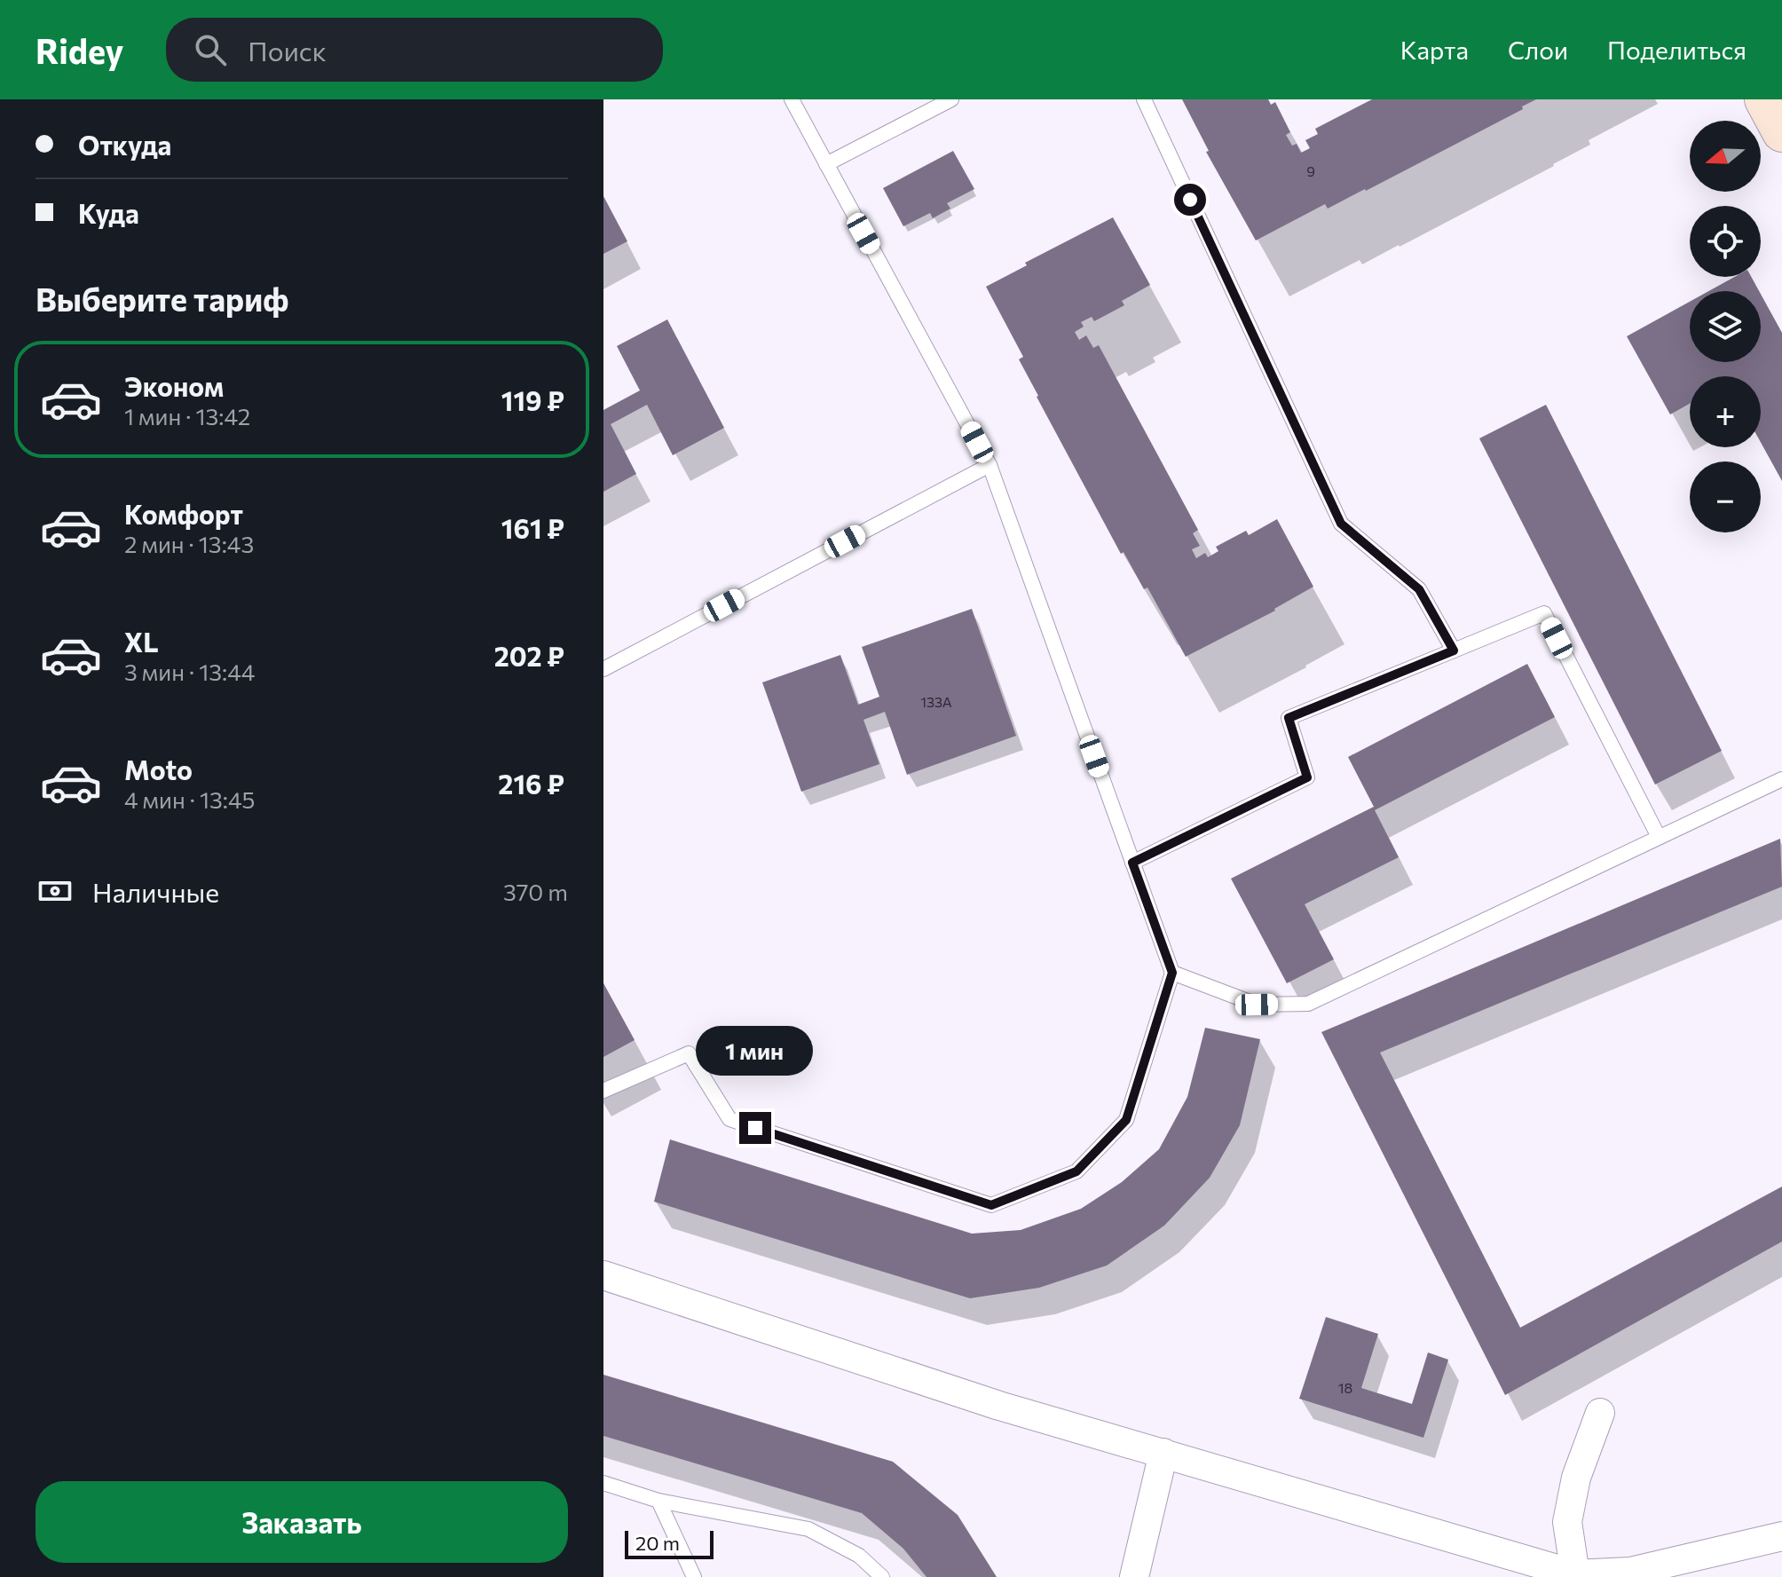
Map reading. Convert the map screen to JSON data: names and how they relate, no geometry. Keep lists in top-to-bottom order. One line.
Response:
{"house_numbers":["9","133А","18"],"scale_bar":"20 m","north":"left","page":{"header":"Ridey","search":"Поиск","nav":["Карта","Слои","Поделиться"],"banner":["Откуда","Куда"],"map_buttons":["+","−"],"heading":"Выберите тариф","list":[{"name":"Эконом","note":"1 мин · 13:42","value":"119 ₽"},{"name":"Комфорт","note":"2 мин · 13:43","value":"161 ₽"},{"name":"XL","note":"3 мин · 13:44","value":"202 ₽"},{"name":"Moto","note":"4 мин · 13:45","value":"216 ₽"}],"pay":["Наличные","370 m"],"bubble":"1 мин","buttons":"Заказать","scale":"20 m"}}
